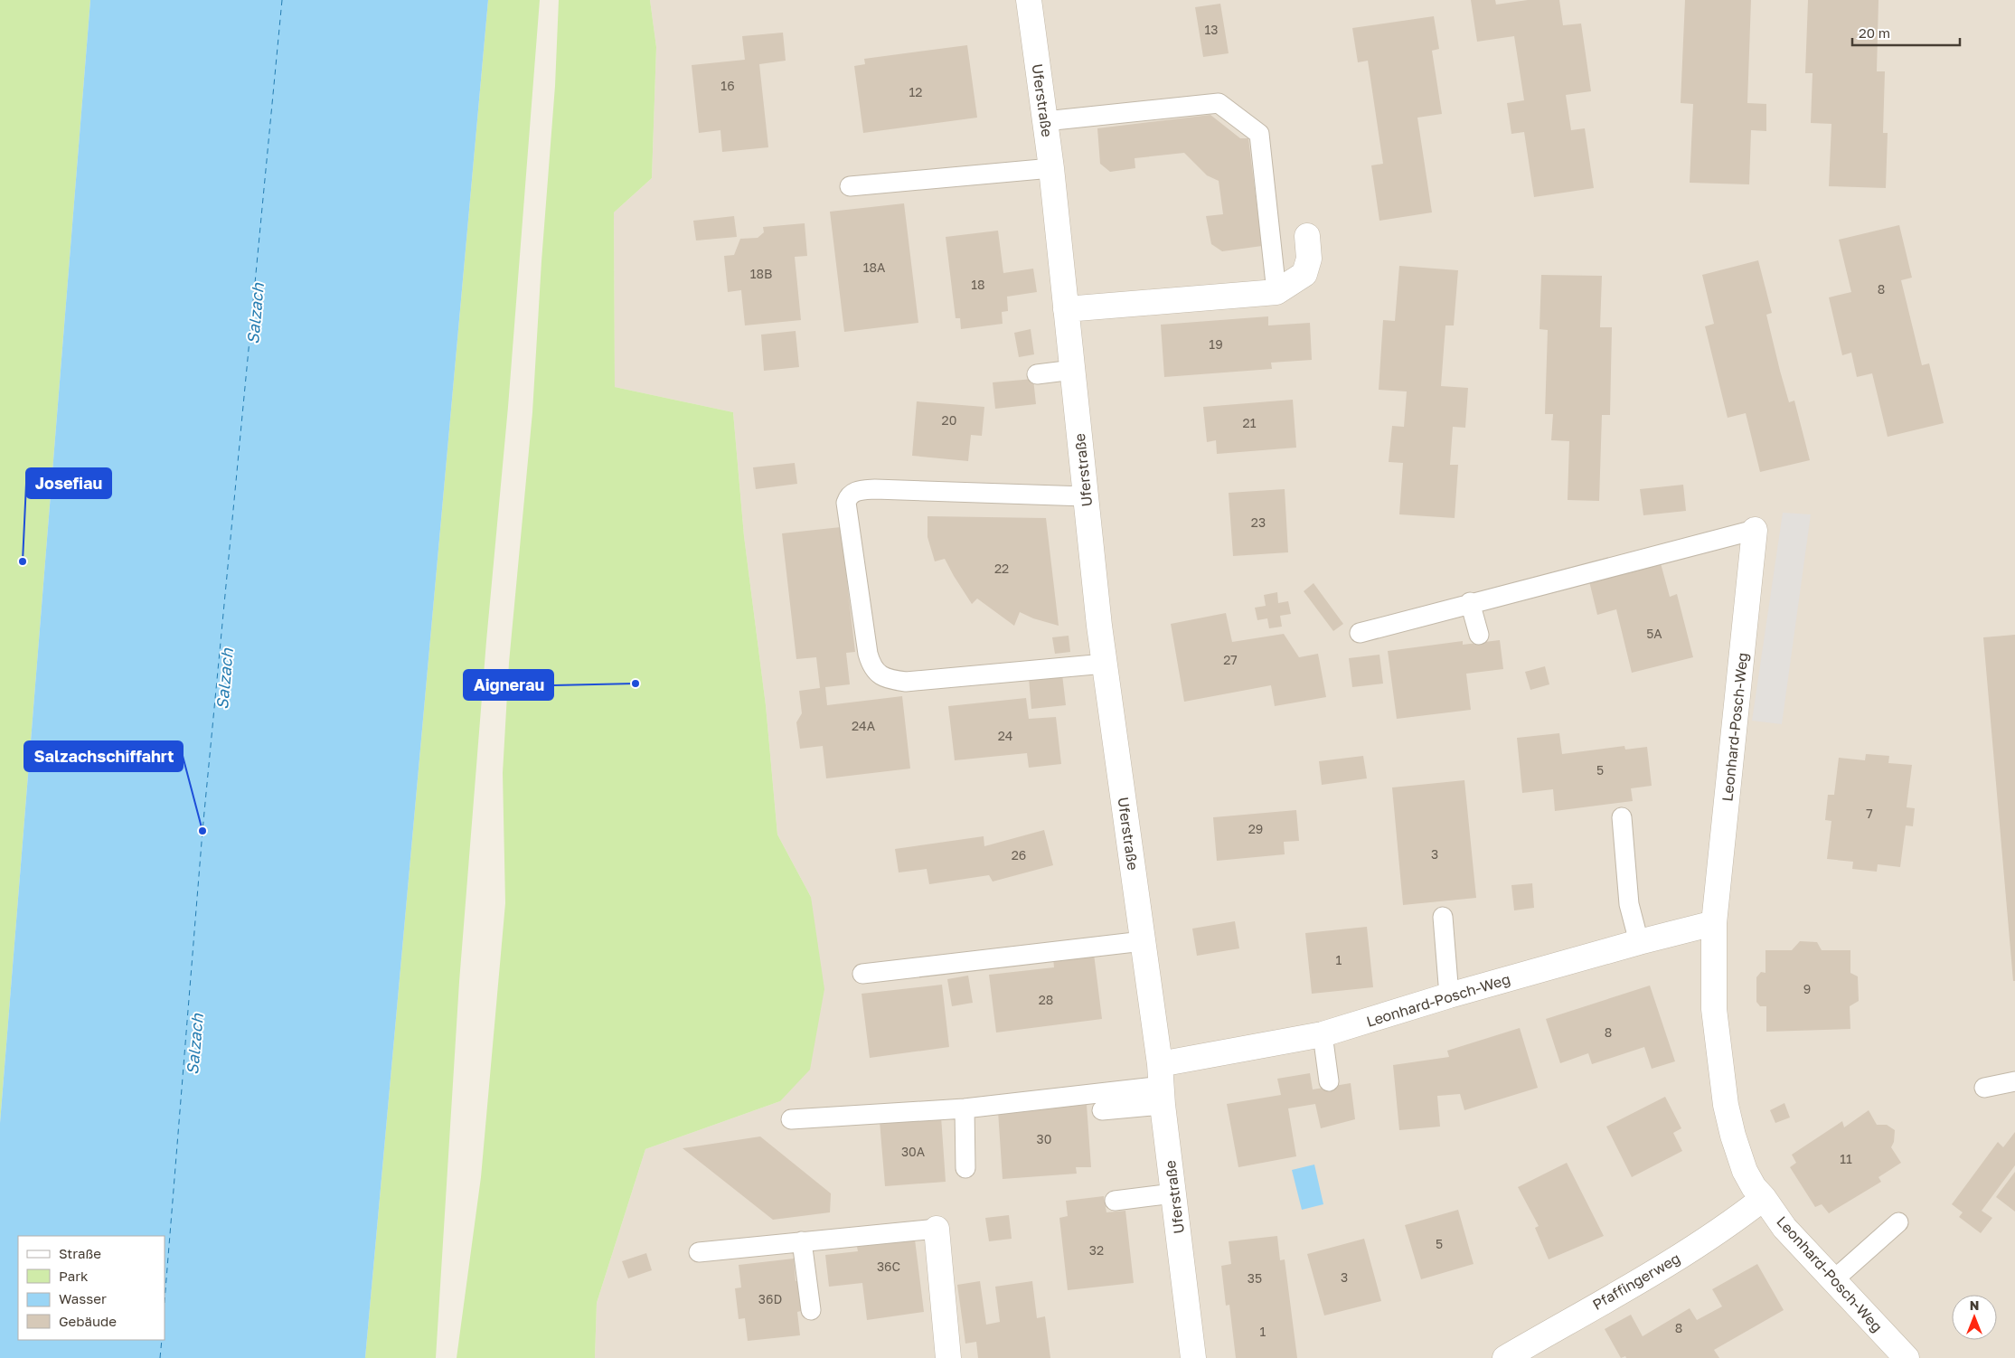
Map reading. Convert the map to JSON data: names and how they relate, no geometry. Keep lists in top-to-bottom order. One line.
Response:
{"streets":{"street":["Uferstraße","Leonhard-Posch-Weg","Pfaffingerweg"]},"crossings":[["Uferstraße","Leonhard-Posch-Weg"],["Leonhard-Posch-Weg","Pfaffingerweg"]],"water":["Salzach"],"places":["Josefiau","Aignerau","Salzachschiffahrt"],"house_numbers":["13","16","12","18A","18B","18","8","19","20","21","23","22","5A","27","24A","24","5","7","29","3","26","1","9","28","8","30","30A","11","5","32","36C","3","35","36D","8","1"],"legend":["Straße","Park","Wasser","Gebäude"],"scale_bar":"20 m","north":"top"}
